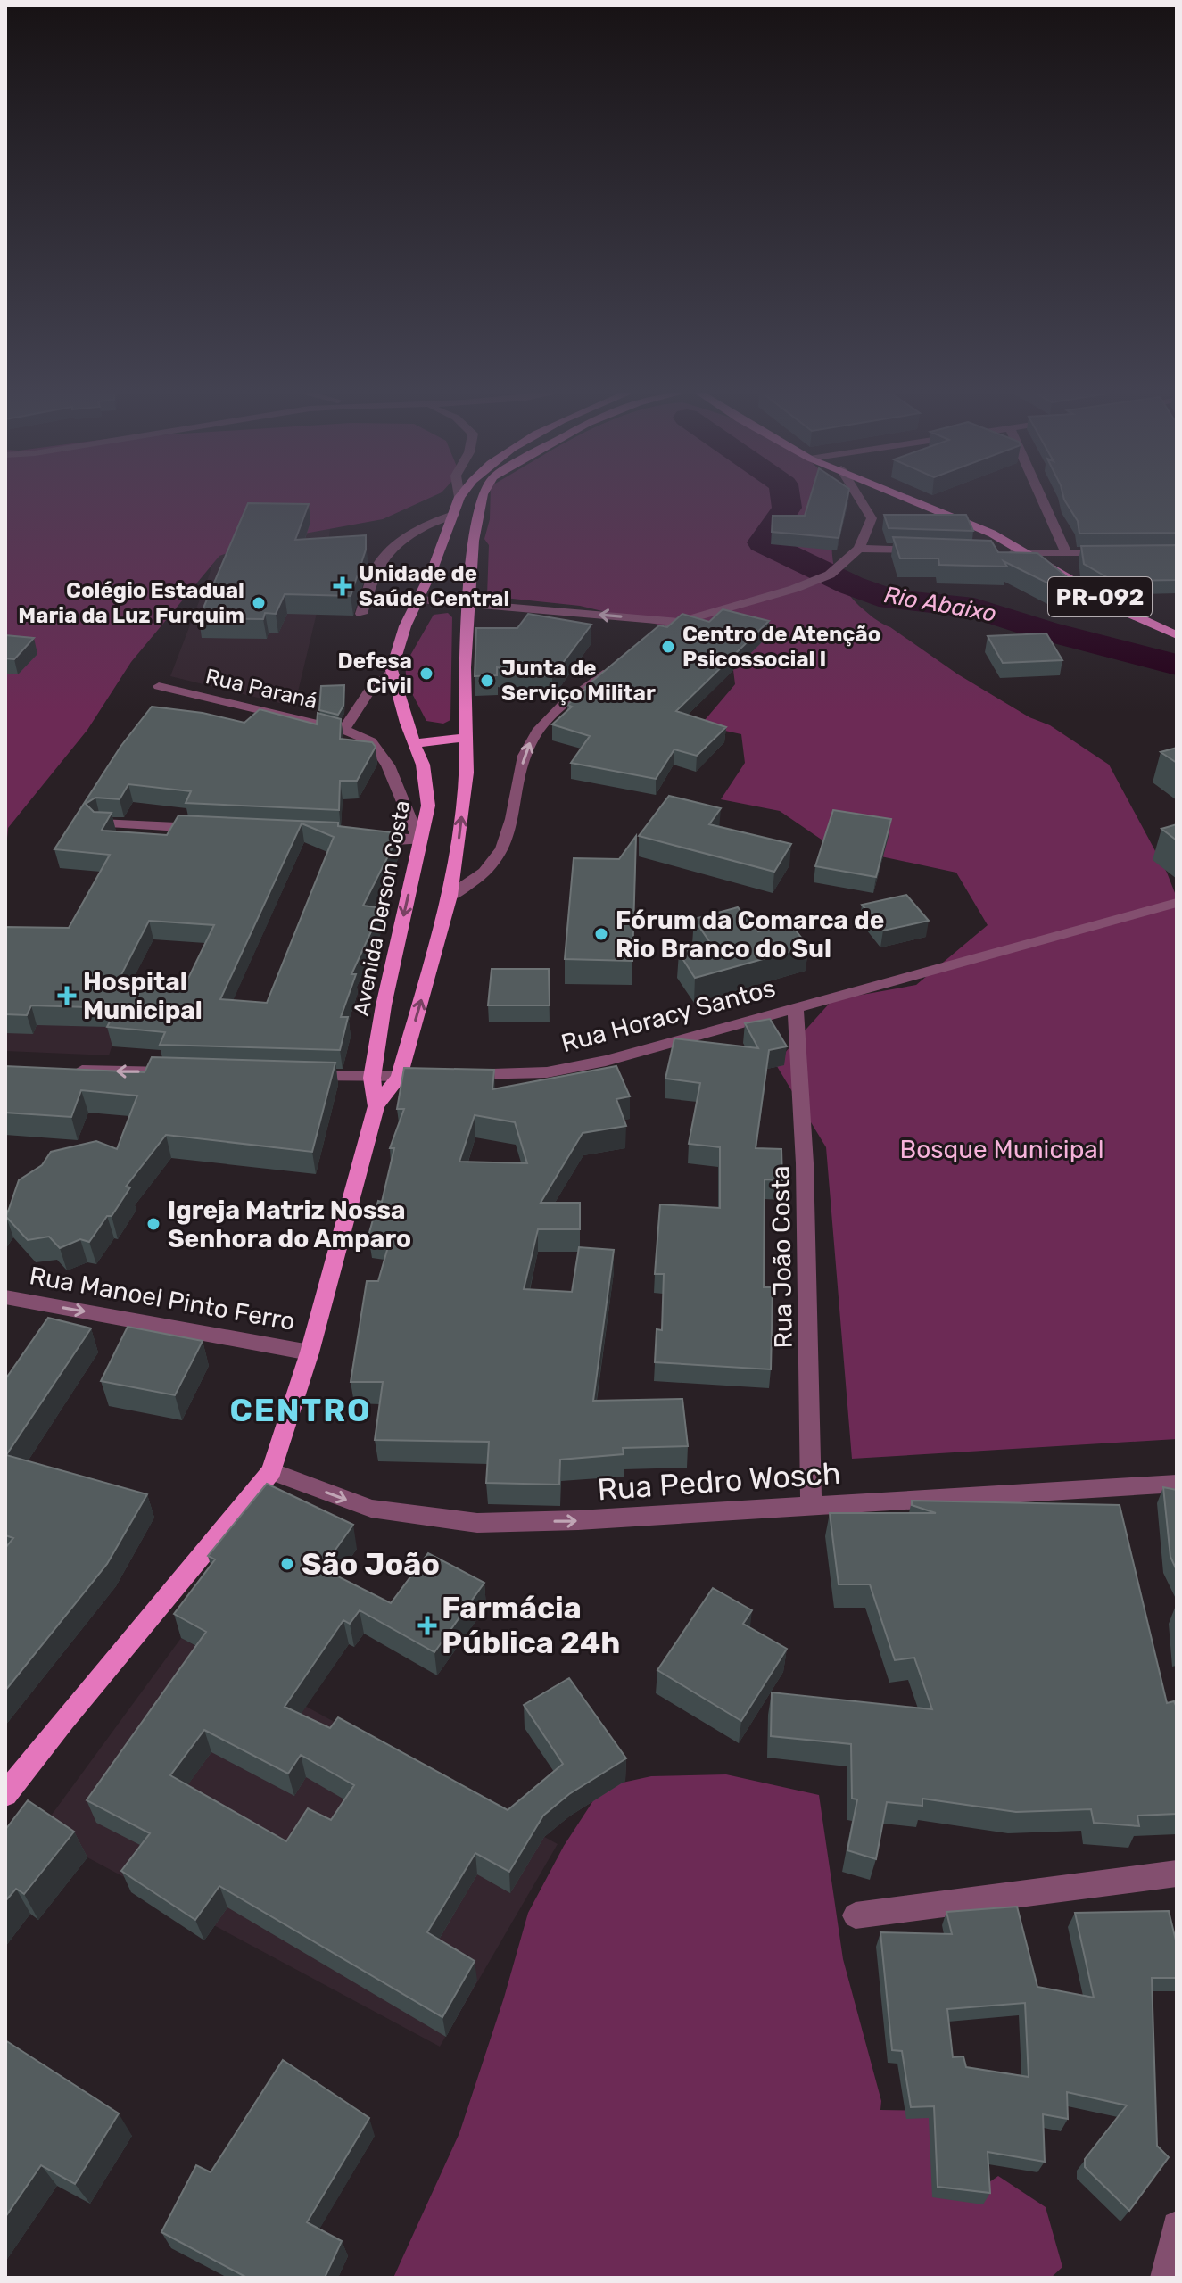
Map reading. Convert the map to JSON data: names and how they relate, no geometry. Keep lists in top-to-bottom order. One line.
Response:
{"streets":{"main road":["PR-092","Avenida Derson Costa"],"street":["Rua Paraná","Rua Horacy Santos","Rua João Costa","Rua Manoel Pinto Ferro","Rua Pedro Wosch"]},"crossings":[["Rua Paraná","Avenida Derson Costa"],["Rua Horacy Santos","Rua João Costa"],["Rua João Costa","Rua Pedro Wosch"]],"one_way":["Rua Manoel Pinto Ferro","Rua Pedro Wosch"],"districts":["CENTRO"],"water":["Rio Abaixo"],"parks":["Bosque Municipal"],"places":{"health":["Unidade de Saúde Central","Hospital Municipal","Farmácia Pública 24h"],"other":["Colégio Estadual Maria da Luz Furquim","Centro de Atenção Psicossocial I","Defesa Civil","Junta de Serviço Militar","Fórum da Comarca de Rio Branco do Sul","Igreja Matriz Nossa Senhora do Amparo","São João"]}}
